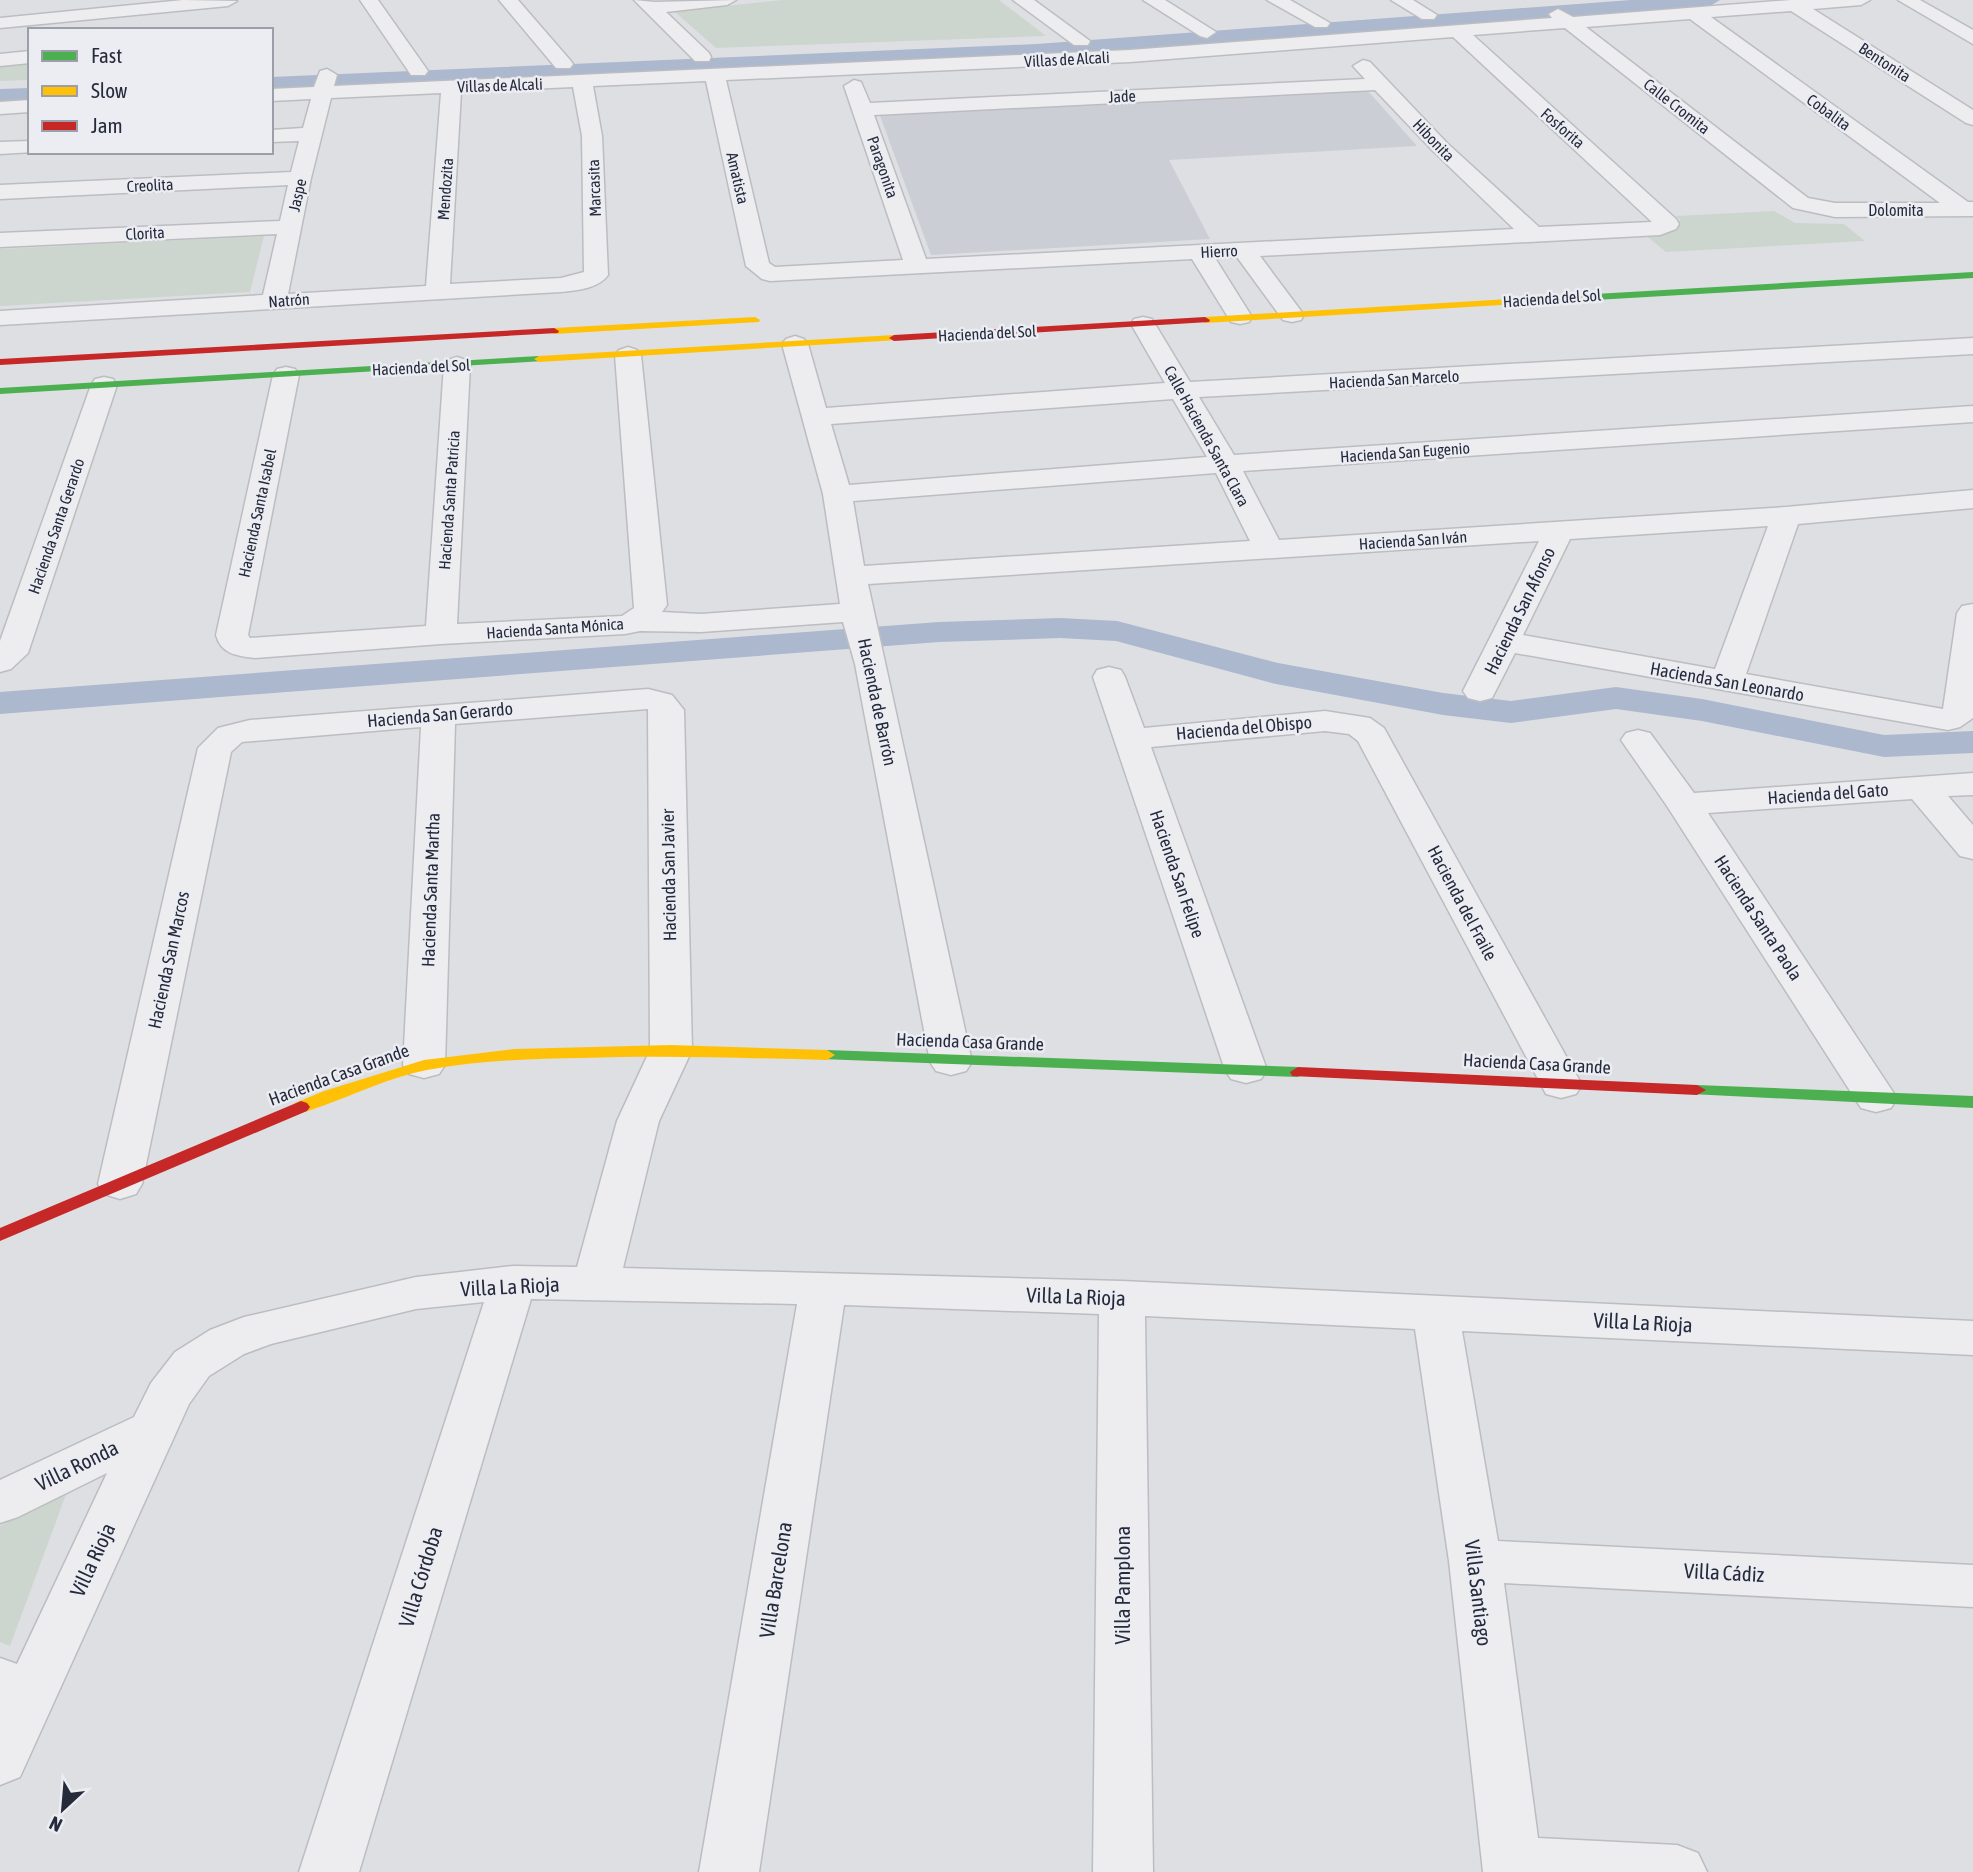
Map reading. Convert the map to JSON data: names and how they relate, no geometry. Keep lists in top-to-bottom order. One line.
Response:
{"streets":{"street":["Villas de Alcali","Bentonita","Jade","Calle Cromita","Cobalita","Fosforita","Hibonita","Paragonita","Amatista","Creolita","Marcasita","Mendozita","Jaspe","Dolomita","Clorita","Hierro","Hacienda del Sol","Natrón","Hacienda San Marcelo","Calle Hacienda Santa Clara","Hacienda San Eugenio","Hacienda Santa Patricia","Hacienda Santa Isabel","Hacienda Santa Gerardo","Hacienda San Iván","Hacienda San Afonso","Hacienda Santa Mónica","Hacienda San Leonardo","Hacienda de Barrón","Hacienda San Gerardo","Hacienda del Obispo","Hacienda del Gato","Hacienda San Felipe","Hacienda San Javier","Hacienda Santa Martha","Hacienda del Fraile","Hacienda Santa Paola","Hacienda San Marcos","Hacienda Casa Grande","Villa La Rioja","Villa Ronda","Villa Rioja","Villa Cádiz","Villa Córdoba","Villa Barcelona","Villa Pamplona","Villa Santiago"]},"crossings":[["Villas de Alcali","Bentonita"],["Villas de Alcali","Calle Cromita"],["Villas de Alcali","Cobalita"],["Villas de Alcali","Fosforita"],["Villas de Alcali","Hibonita"],["Villas de Alcali","Paragonita"],["Villas de Alcali","Amatista"],["Villas de Alcali","Marcasita"],["Villas de Alcali","Mendozita"],["Villas de Alcali","Jaspe"],["Jade","Hibonita"],["Jade","Paragonita"],["Calle Cromita","Dolomita"],["Cobalita","Dolomita"],["Fosforita","Hierro"],["Hibonita","Hierro"],["Paragonita","Hierro"],["Amatista","Hierro"],["Creolita","Jaspe"],["Marcasita","Natrón"],["Mendozita","Natrón"],["Jaspe","Clorita"],["Jaspe","Natrón"],["Hacienda del Sol","Calle Hacienda Santa Clara"],["Hacienda del Sol","Hacienda Santa Patricia"],["Hacienda del Sol","Hacienda Santa Isabel"],["Hacienda del Sol","Hacienda Santa Gerardo"],["Hacienda del Sol","Hacienda Santa Mónica"],["Hacienda del Sol","Hacienda de Barrón"],["Hacienda San Marcelo","Calle Hacienda Santa Clara"],["Hacienda San Marcelo","Hacienda de Barrón"],["Calle Hacienda Santa Clara","Hacienda San Eugenio"],["Calle Hacienda Santa Clara","Hacienda San Iván"],["Hacienda San Eugenio","Hacienda de Barrón"],["Hacienda Santa Patricia","Hacienda Santa Mónica"],["Hacienda Santa Isabel","Hacienda Santa Mónica"],["Hacienda San Iván","Hacienda San Afonso"],["Hacienda San Iván","Hacienda de Barrón"],["Hacienda San Afonso","Hacienda San Leonardo"],["Hacienda de Barrón","Hacienda Casa Grande"],["Hacienda San Gerardo","Hacienda San Javier"],["Hacienda San Gerardo","Hacienda Santa Martha"],["Hacienda San Gerardo","Hacienda San Marcos"],["Hacienda del Obispo","Hacienda San Felipe"],["Hacienda del Obispo","Hacienda del Fraile"],["Hacienda del Gato","Hacienda Santa Paola"],["Hacienda San Felipe","Hacienda Casa Grande"],["Hacienda San Javier","Hacienda Casa Grande"],["Hacienda Santa Martha","Hacienda Casa Grande"],["Hacienda del Fraile","Hacienda Casa Grande"],["Hacienda Santa Paola","Hacienda Casa Grande"],["Hacienda San Marcos","Hacienda Casa Grande"],["Villa La Rioja","Villa Rioja"],["Villa La Rioja","Villa Córdoba"],["Villa La Rioja","Villa Barcelona"],["Villa La Rioja","Villa Pamplona"],["Villa La Rioja","Villa Santiago"],["Villa Ronda","Villa Rioja"],["Villa Cádiz","Villa Santiago"]],"legend":["Fast","Slow","Jam"],"north":"bottom left"}
